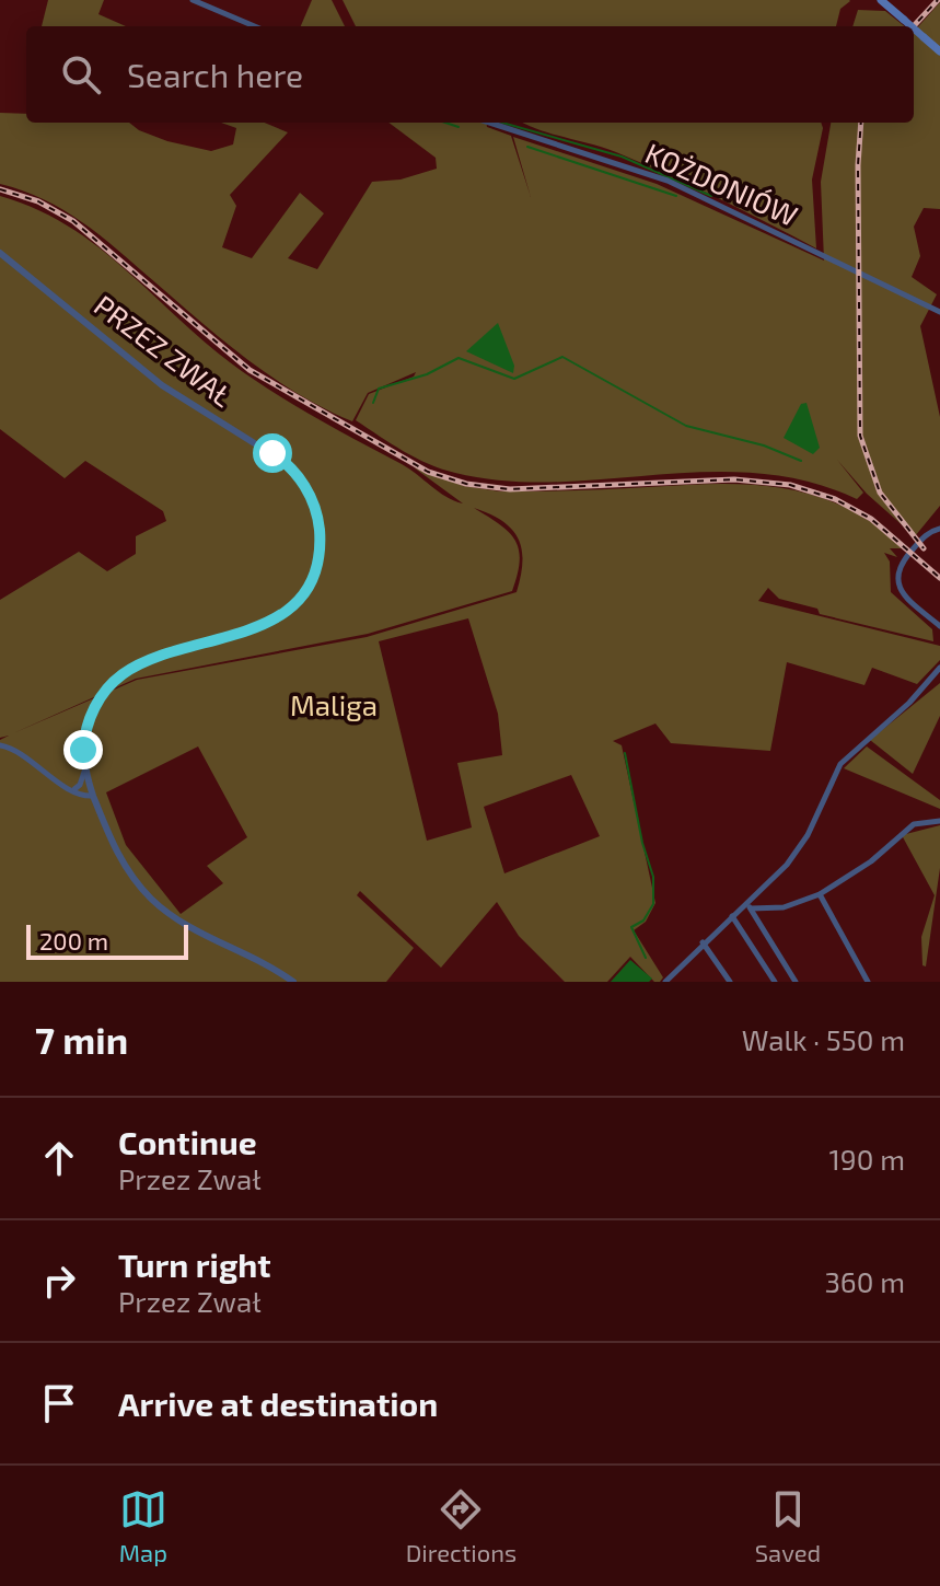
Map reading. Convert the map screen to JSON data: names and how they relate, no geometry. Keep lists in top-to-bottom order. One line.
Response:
{"streets":{"street":["KOŻDONIÓW","PRZEZ ZWAŁ"]},"parks":["Maliga"],"scale_bar":"200 m","page":{"search":"Search here","scale":"200 m","heading":["7 min","Walk · 550 m"],"list":[["Continue","Przez Zwał","190 m"],["Turn right","Przez Zwał","360 m"],"Arrive at destination"],"nav":["Map","Directions","Saved"]}}
